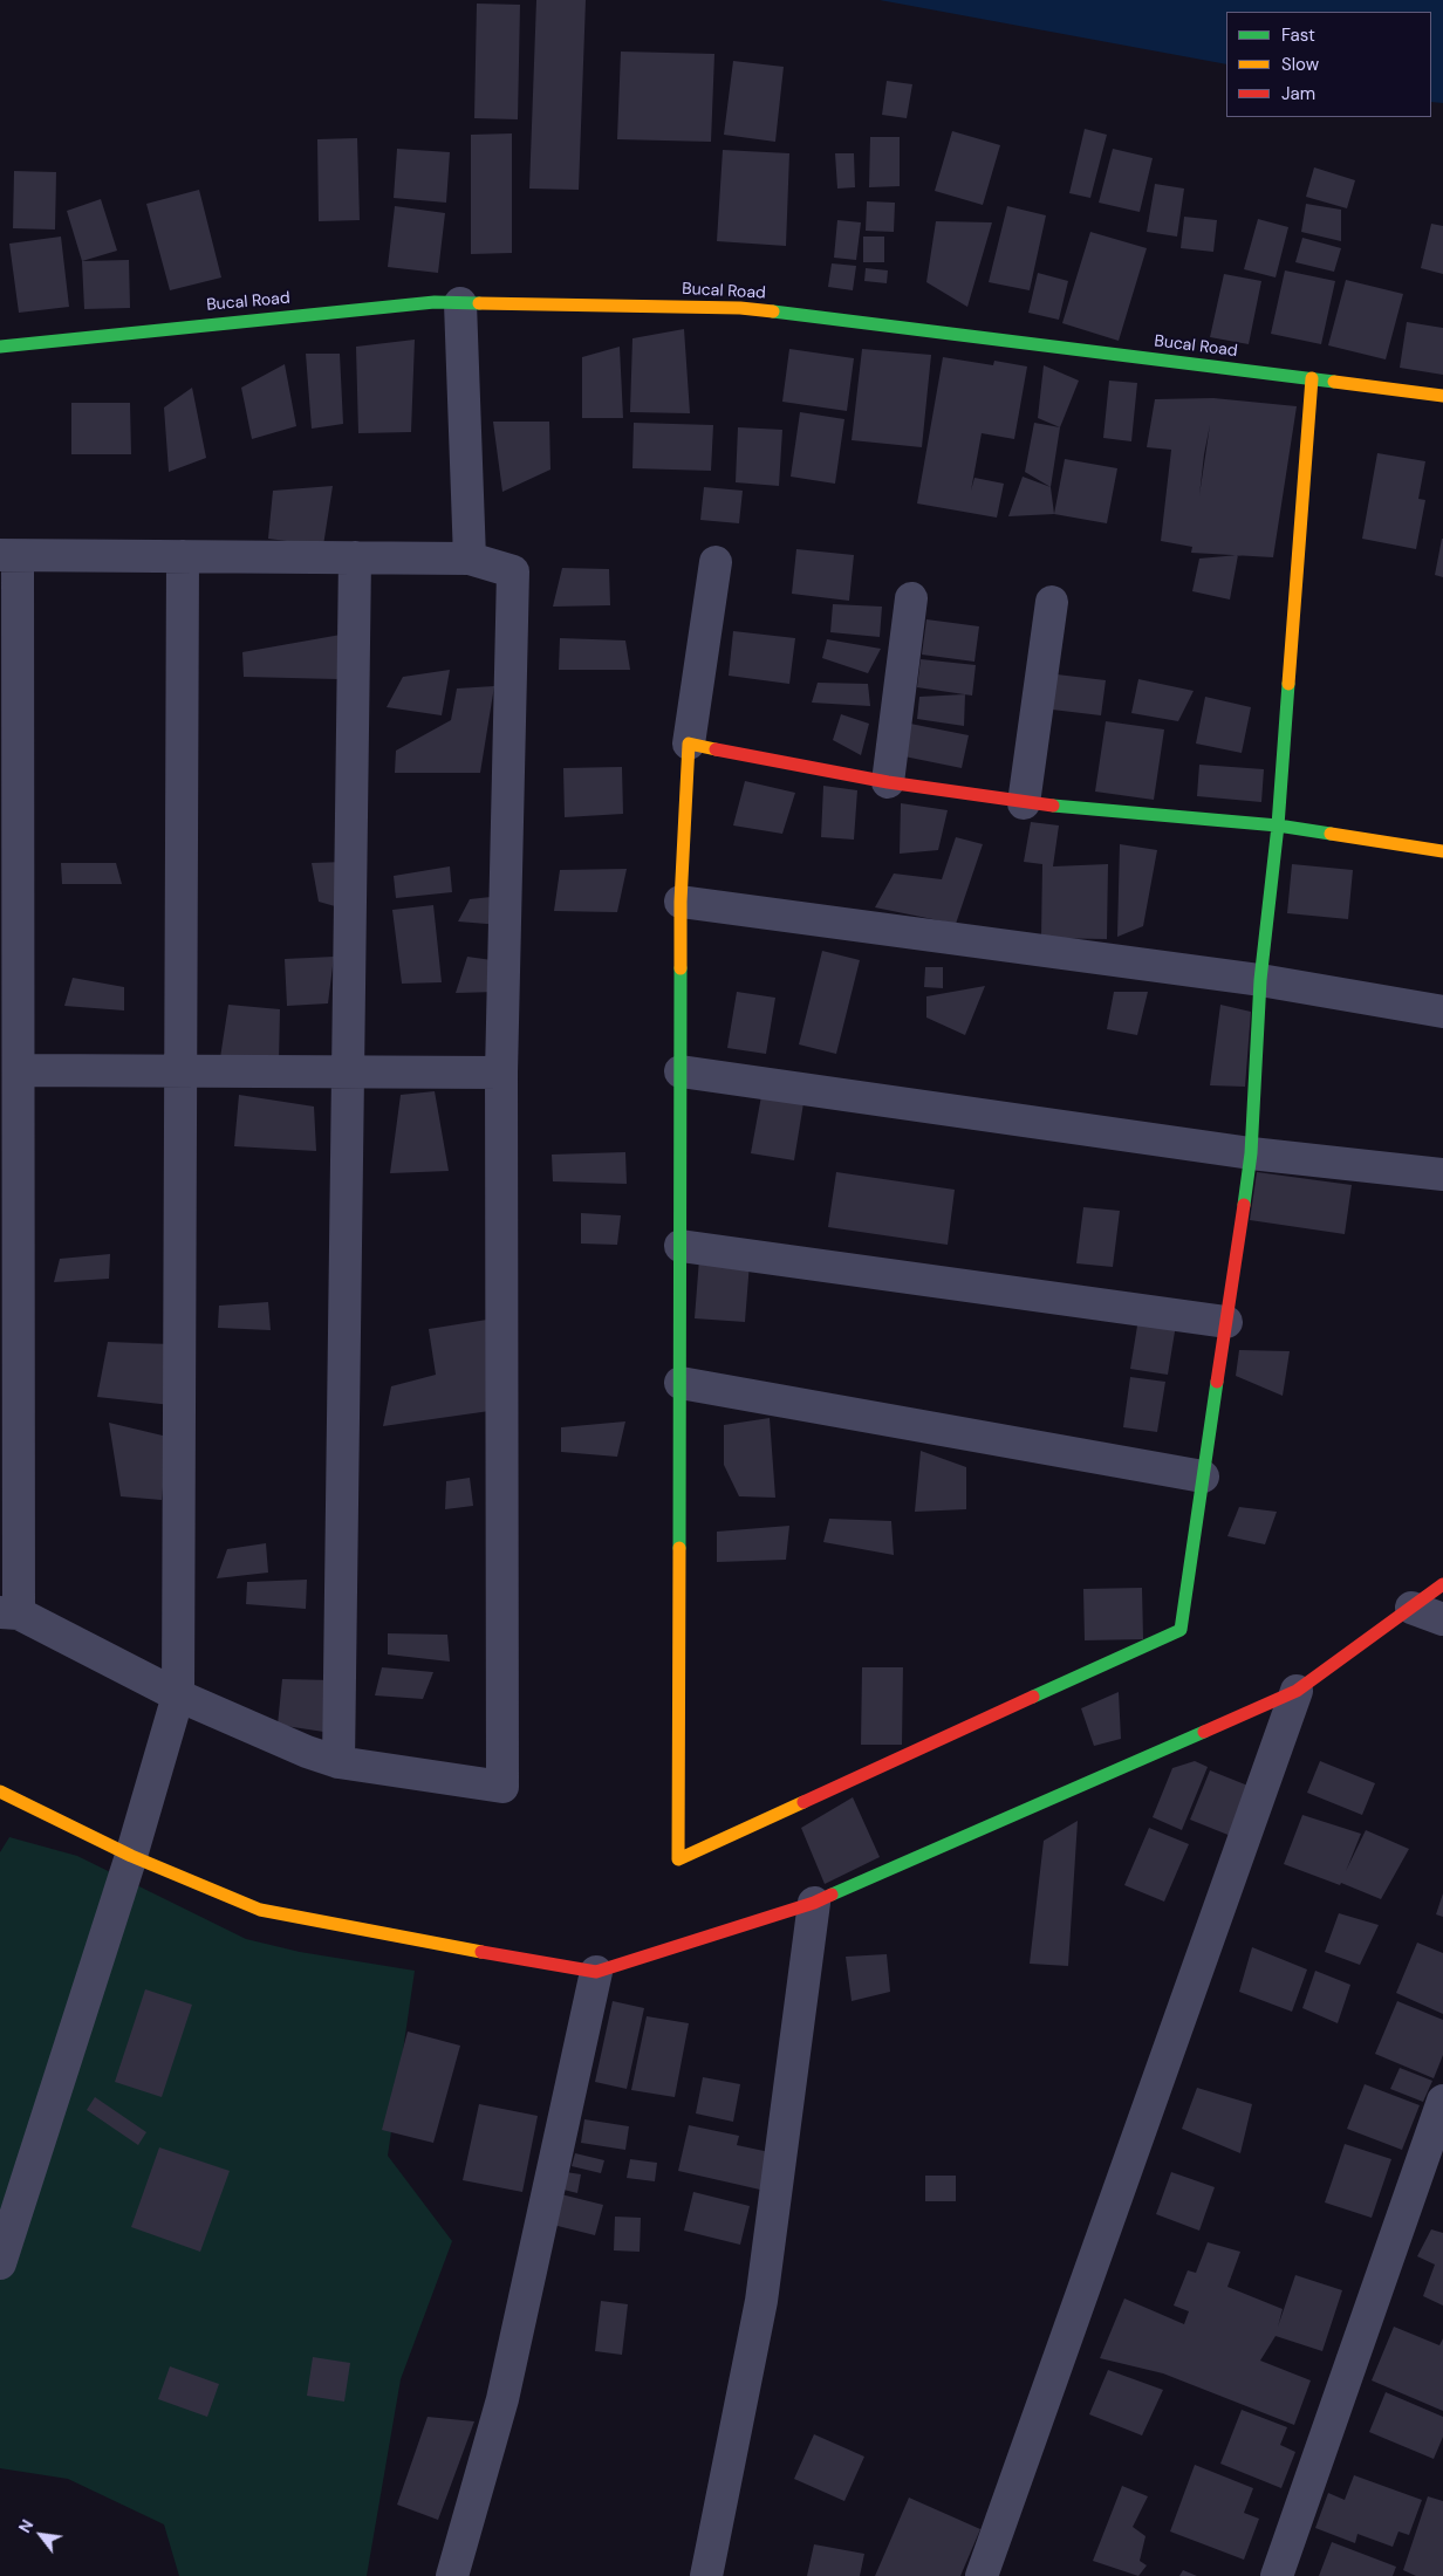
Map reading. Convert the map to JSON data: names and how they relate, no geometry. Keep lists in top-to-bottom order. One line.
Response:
{"streets":{"street":["Bucal Road"]},"legend":["Fast","Slow","Jam"],"north":"top left"}
